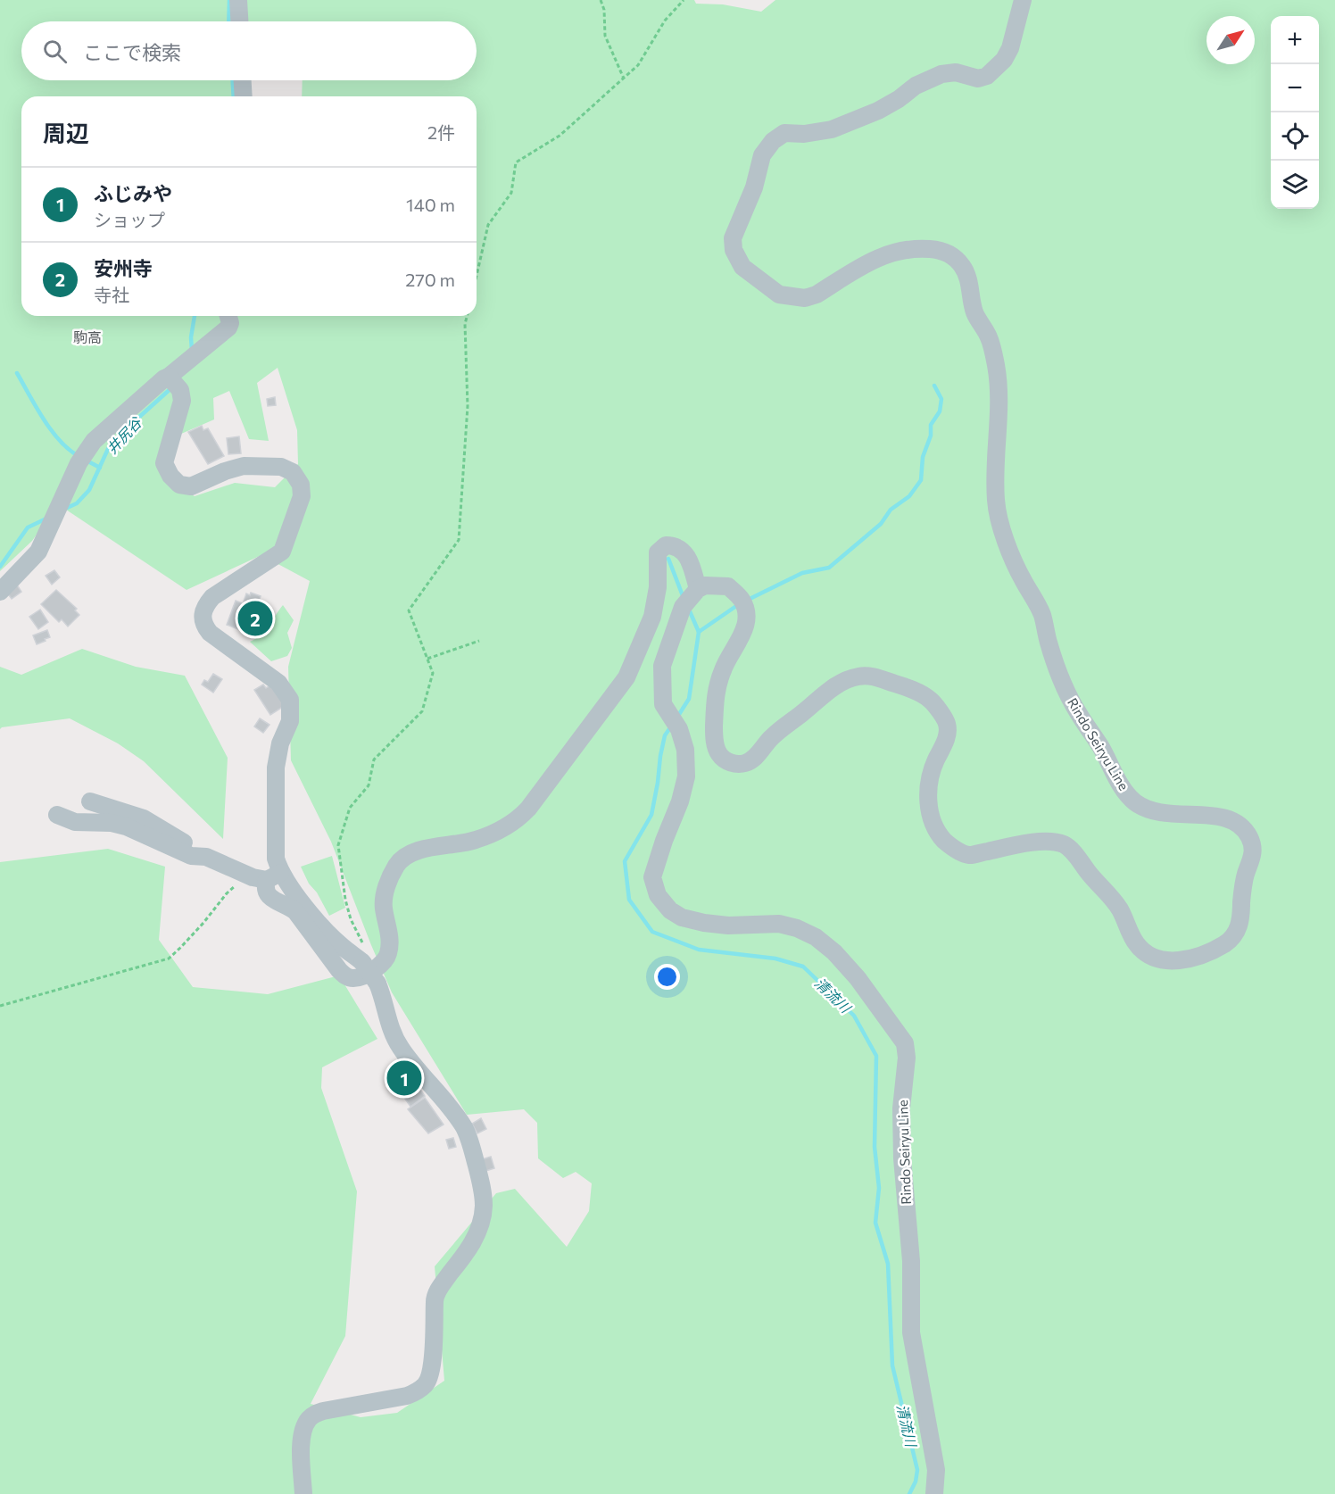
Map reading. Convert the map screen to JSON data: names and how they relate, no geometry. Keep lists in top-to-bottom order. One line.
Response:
{"streets":{"street":["Rindo Seiryu Line"]},"districts":["駒高"],"water":["井尻谷","清流川"],"north":"top right","page":{"map_buttons":["+","−"],"search":"ここで検索","heading":["周辺","2件"],"list":[{"mark":"1","name":"ふじみや","note":"ショップ","value":"140 m"},{"mark":"2","name":"安州寺","note":"寺社","value":"270 m"}],"pins":["2","1"]}}
